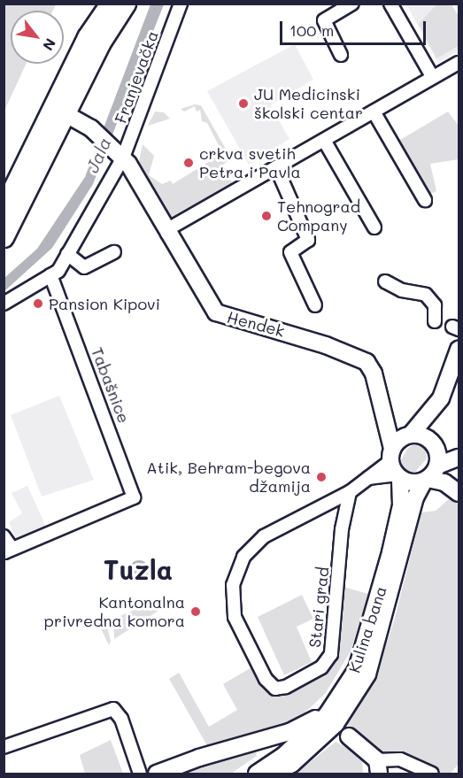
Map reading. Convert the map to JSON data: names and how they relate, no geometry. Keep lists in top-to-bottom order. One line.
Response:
{"streets":{"main road":["Hendek","Kulina bana"],"street":["Franjevačka","Tabašnice","Stari grad"]},"crossings":[["Franjevačka","Hendek"],["Franjevačka","Tabašnice"],["Hendek","Kulina bana"]],"districts":["Tuzla"],"water":["Jala"],"places":["JU Medicinski školski centar","crkva svetih Petra i Pavla","Tehnograd Company","Pansion Kipovi","Atik, Behram-begova džamija","Kantonalna privredna komora"],"scale_bar":"100 m","north":"bottom right"}
